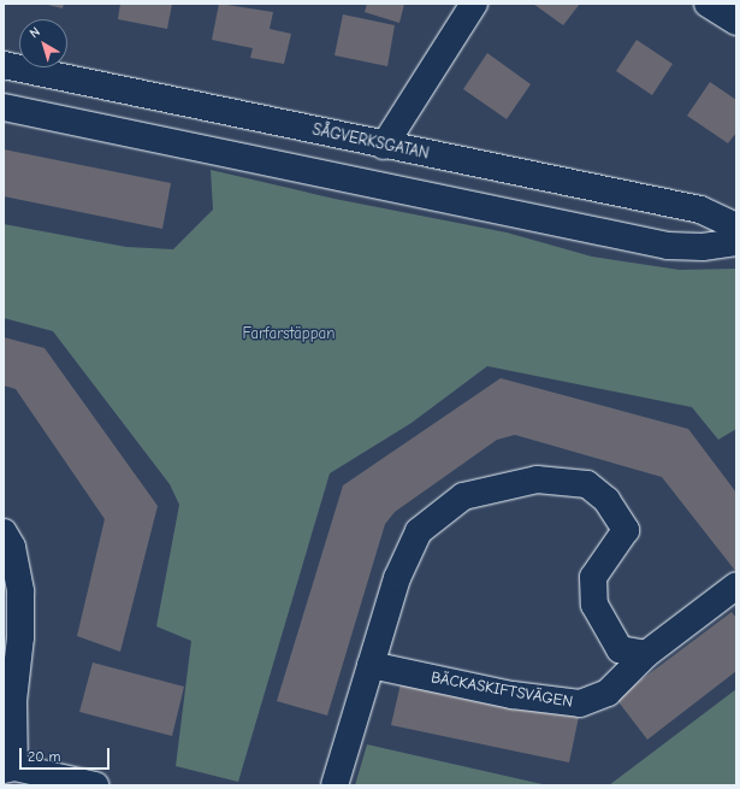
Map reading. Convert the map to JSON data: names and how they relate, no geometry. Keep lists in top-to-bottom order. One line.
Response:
{"streets":{"street":["SÅGVERKSGATAN","BÄCKASKIFTSVÄGEN"]},"parks":["Farfarstäppan"],"scale_bar":"20 m","north":"top left"}
